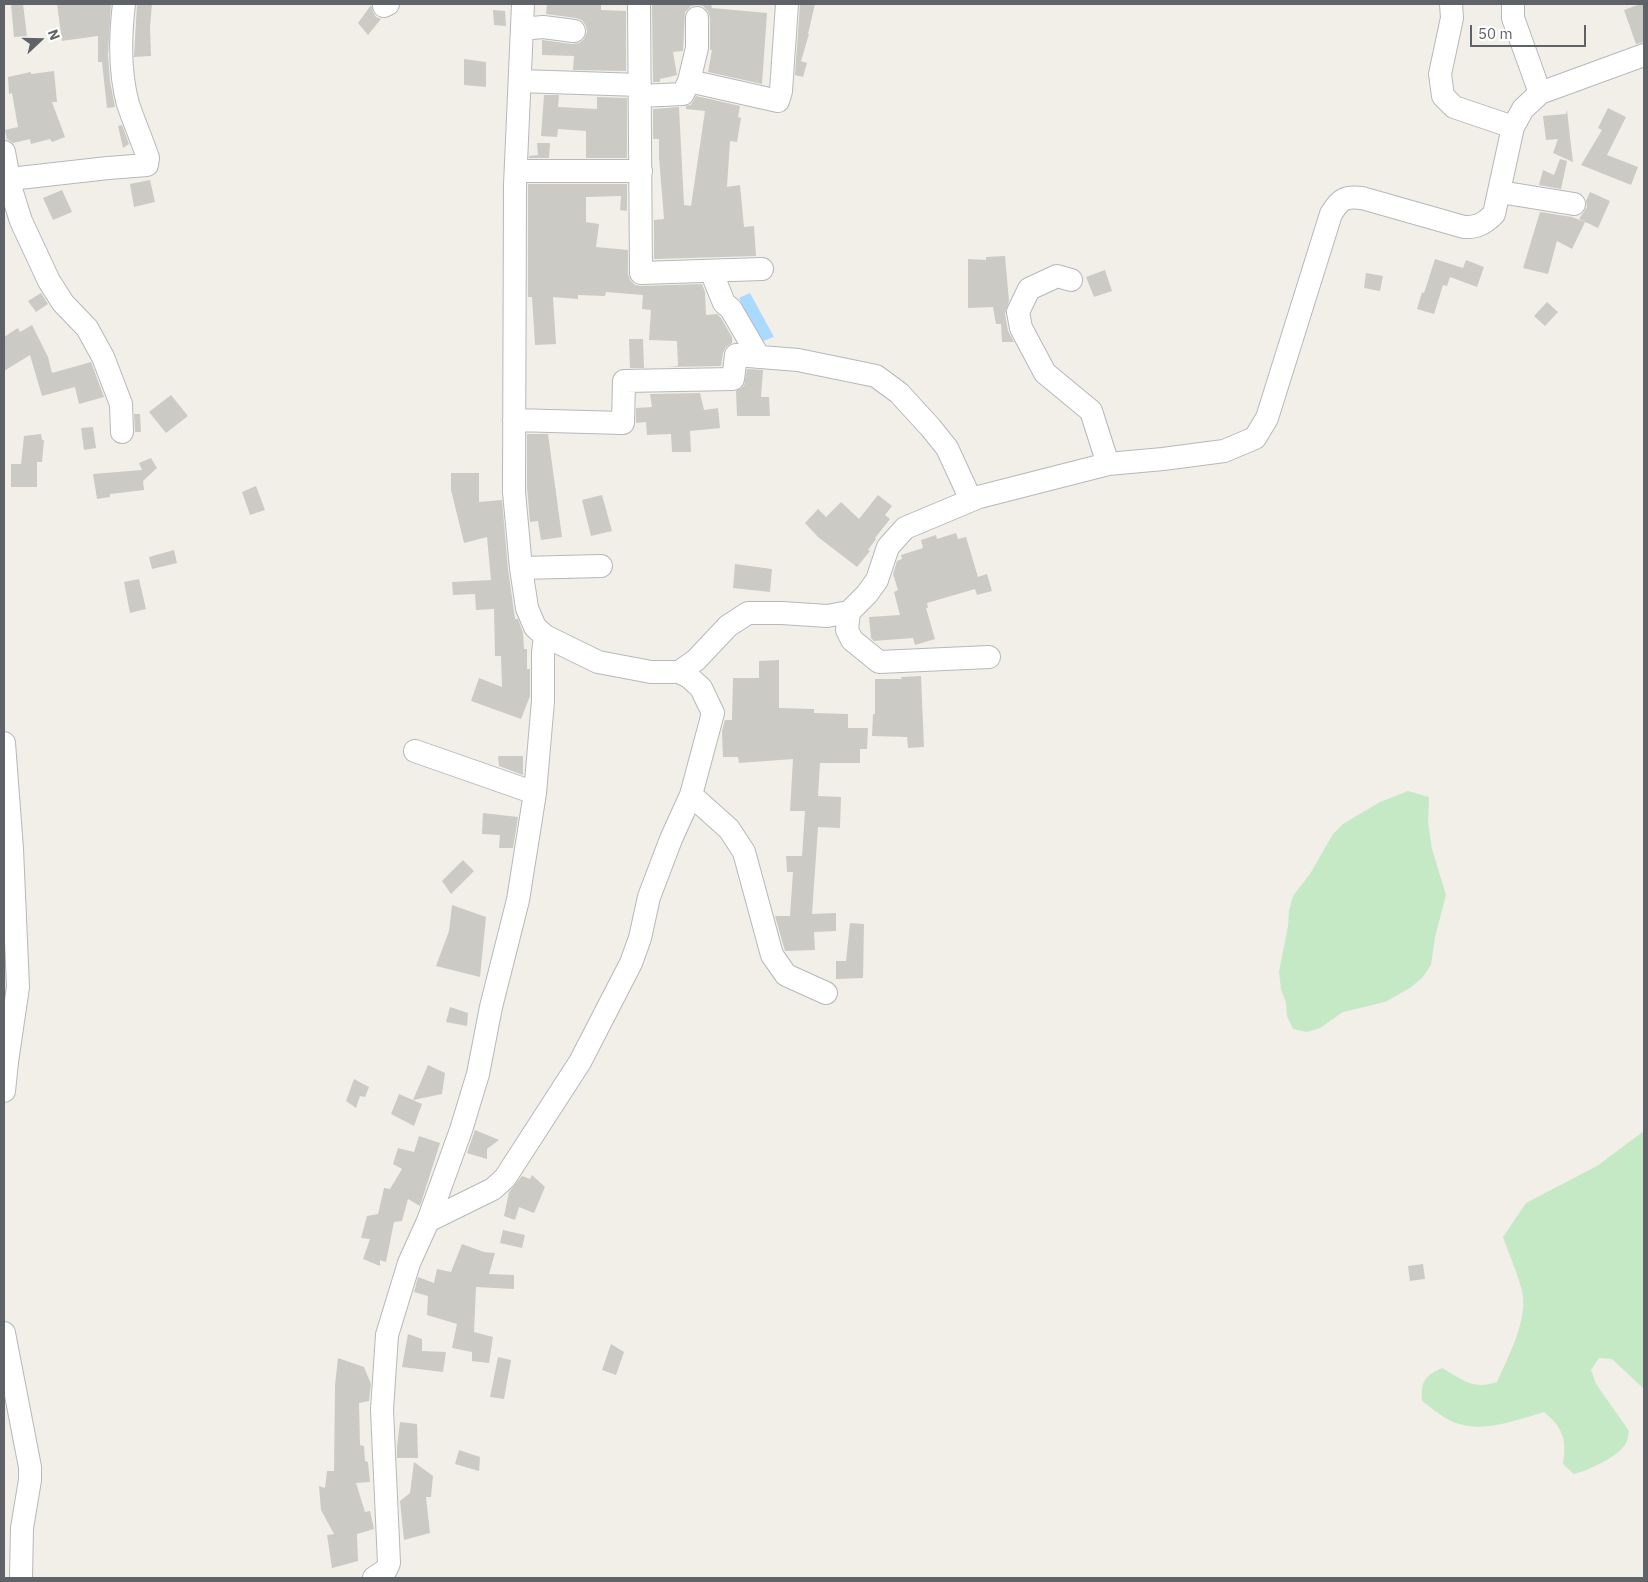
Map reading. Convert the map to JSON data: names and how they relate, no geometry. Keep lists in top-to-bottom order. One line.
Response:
{"scale_bar":"50 m","north":"right"}
